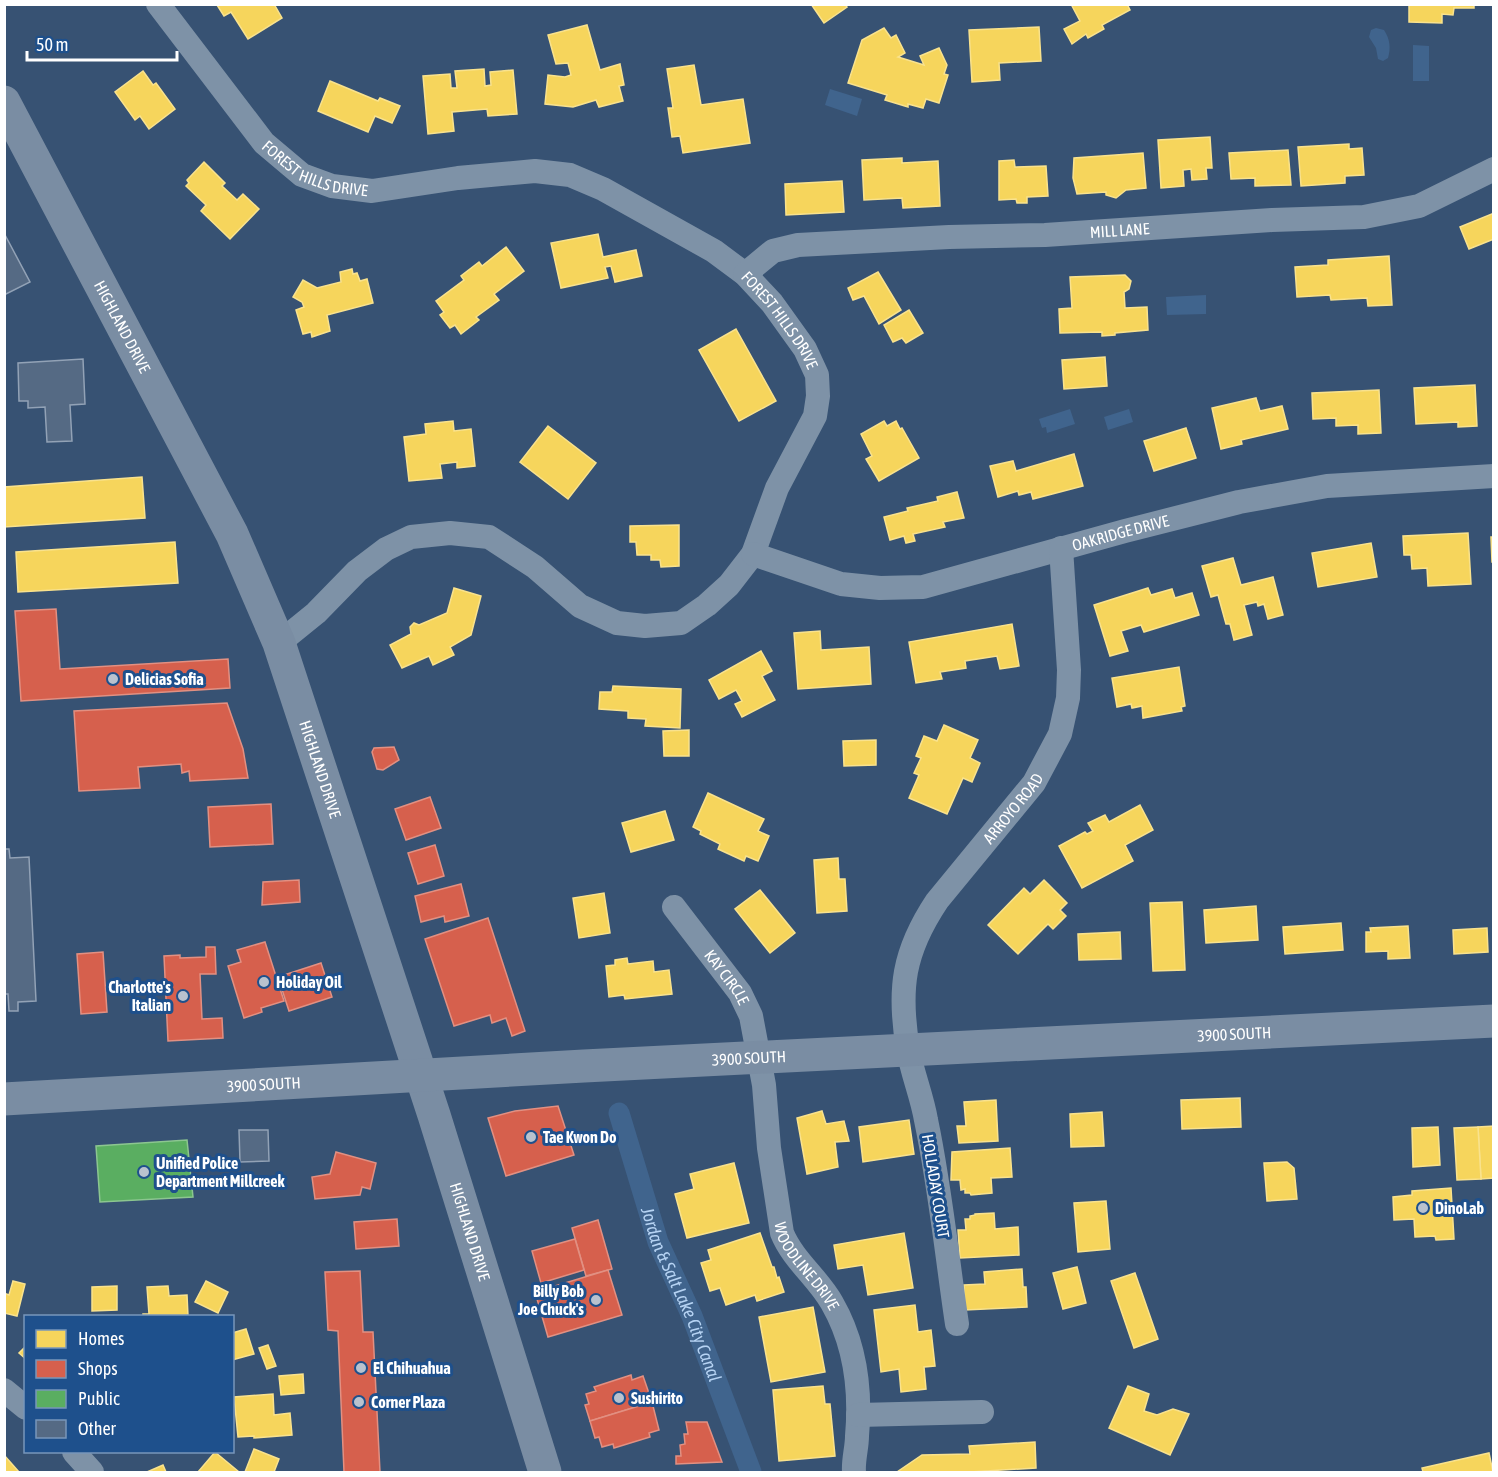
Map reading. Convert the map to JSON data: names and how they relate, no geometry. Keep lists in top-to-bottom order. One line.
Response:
{"streets":{"main road":["HIGHLAND DRIVE","3900 SOUTH"],"street":["FOREST HILLS DRIVE","MILL LANE","OAKRIDGE DRIVE","ARROYO ROAD","KAY CIRCLE","HOLLADAY COURT","WOODLINE DRIVE"]},"crossings":[["FOREST HILLS DRIVE","MILL LANE"],["FOREST HILLS DRIVE","HIGHLAND DRIVE"],["FOREST HILLS DRIVE","OAKRIDGE DRIVE"],["HIGHLAND DRIVE","3900 SOUTH"],["OAKRIDGE DRIVE","ARROYO ROAD"],["ARROYO ROAD","3900 SOUTH"],["ARROYO ROAD","HOLLADAY COURT"],["KAY CIRCLE","3900 SOUTH"],["KAY CIRCLE","WOODLINE DRIVE"],["3900 SOUTH","HOLLADAY COURT"],["3900 SOUTH","WOODLINE DRIVE"]],"water":["Jordan & Salt Lake City Canal"],"places":["Delicias Sofia","Holiday Oil","Charlotte's Italian","Tae Kwon Do","Unified Police Department Millcreek","DinoLab","Billy Bob Joe Chuck's","El Chihuahua","Sushirito","Corner Plaza"],"legend":["Homes","Shops","Public","Other"],"scale_bar":"50 m"}
